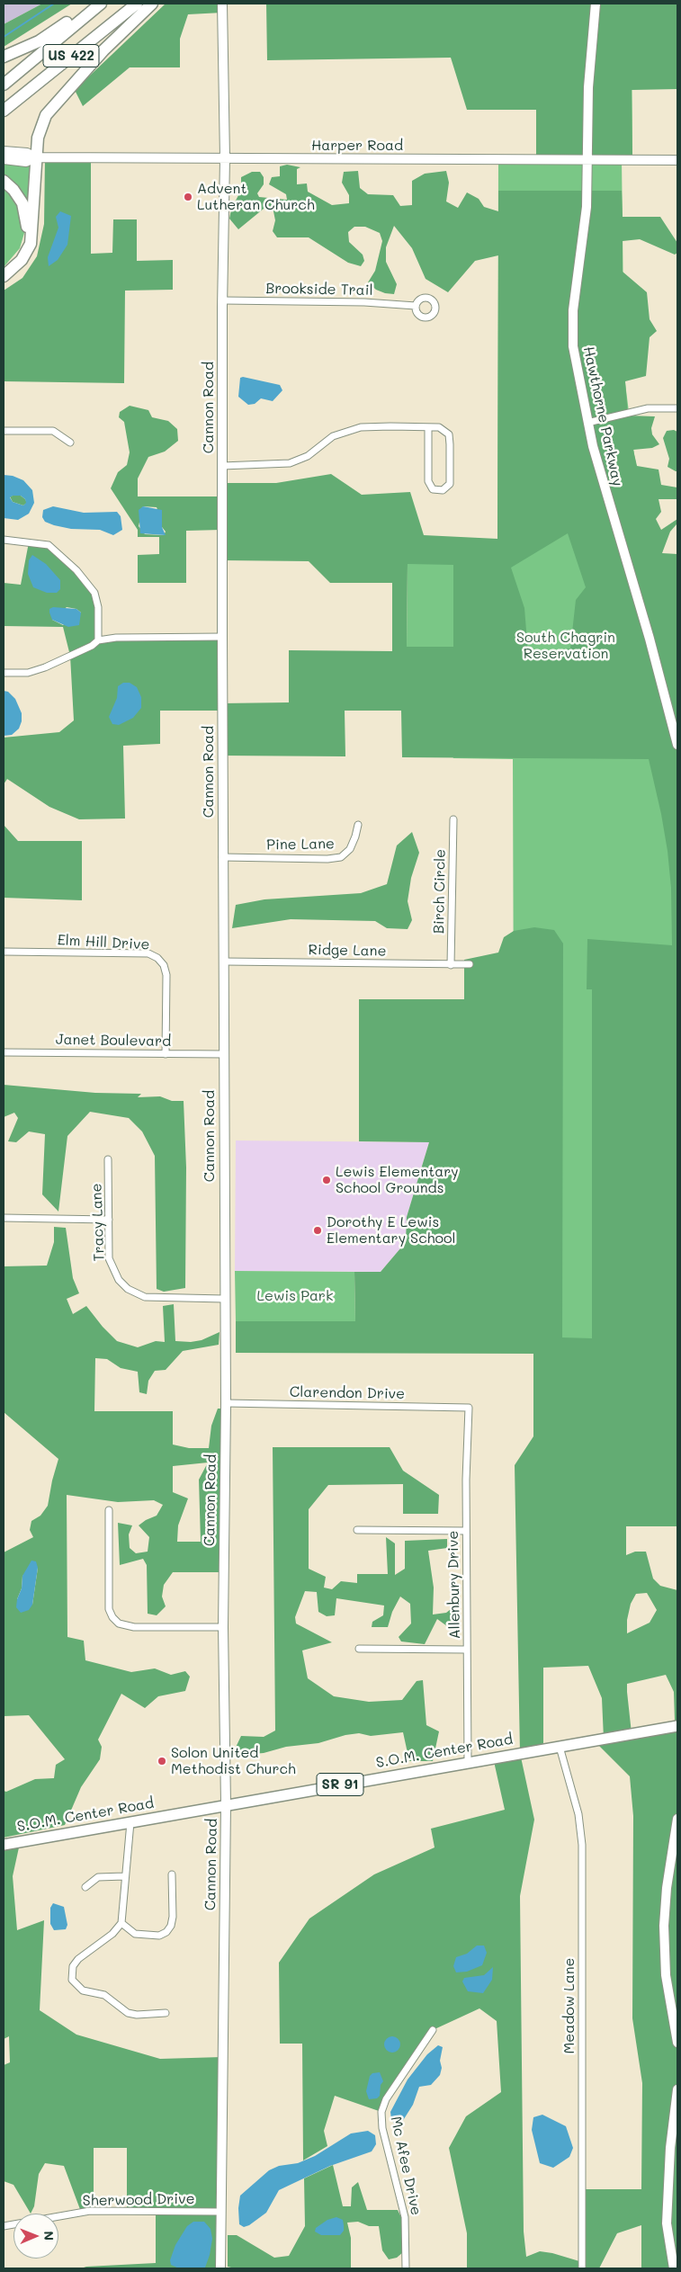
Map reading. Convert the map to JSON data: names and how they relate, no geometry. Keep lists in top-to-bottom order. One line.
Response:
{"streets":{"highway":["US 422"],"main road":["Harper Road","Cannon Road","Hawthorne Parkway","S.O.M. Center Road","SR 91"],"street":["Brookside Trail","Pine Lane","Birch Circle","Elm Hill Drive","Ridge Lane","Janet Boulevard","Tracy Lane","Clarendon Drive","Allenbury Drive","Meadow Lane","Mc Afee Drive","Sherwood Drive"]},"crossings":[["Harper Road","Cannon Road"],["Harper Road","Hawthorne Parkway"],["Brookside Trail","Cannon Road"],["Cannon Road","Pine Lane"],["Cannon Road","Ridge Lane"],["Cannon Road","Janet Boulevard"],["Cannon Road","Tracy Lane"],["Cannon Road","Clarendon Drive"],["Cannon Road","S.O.M. Center Road"],["Cannon Road","Sherwood Drive"],["Birch Circle","Ridge Lane"],["Elm Hill Drive","Janet Boulevard"],["Clarendon Drive","Allenbury Drive"],["Allenbury Drive","S.O.M. Center Road"],["S.O.M. Center Road","Meadow Lane"]],"parks":["South Chagrin Reservation","Lewis Park"],"places":["Advent Lutheran Church","Lewis Elementary School Grounds","Dorothy E Lewis Elementary School","Solon United Methodist Church"],"north":"right"}
